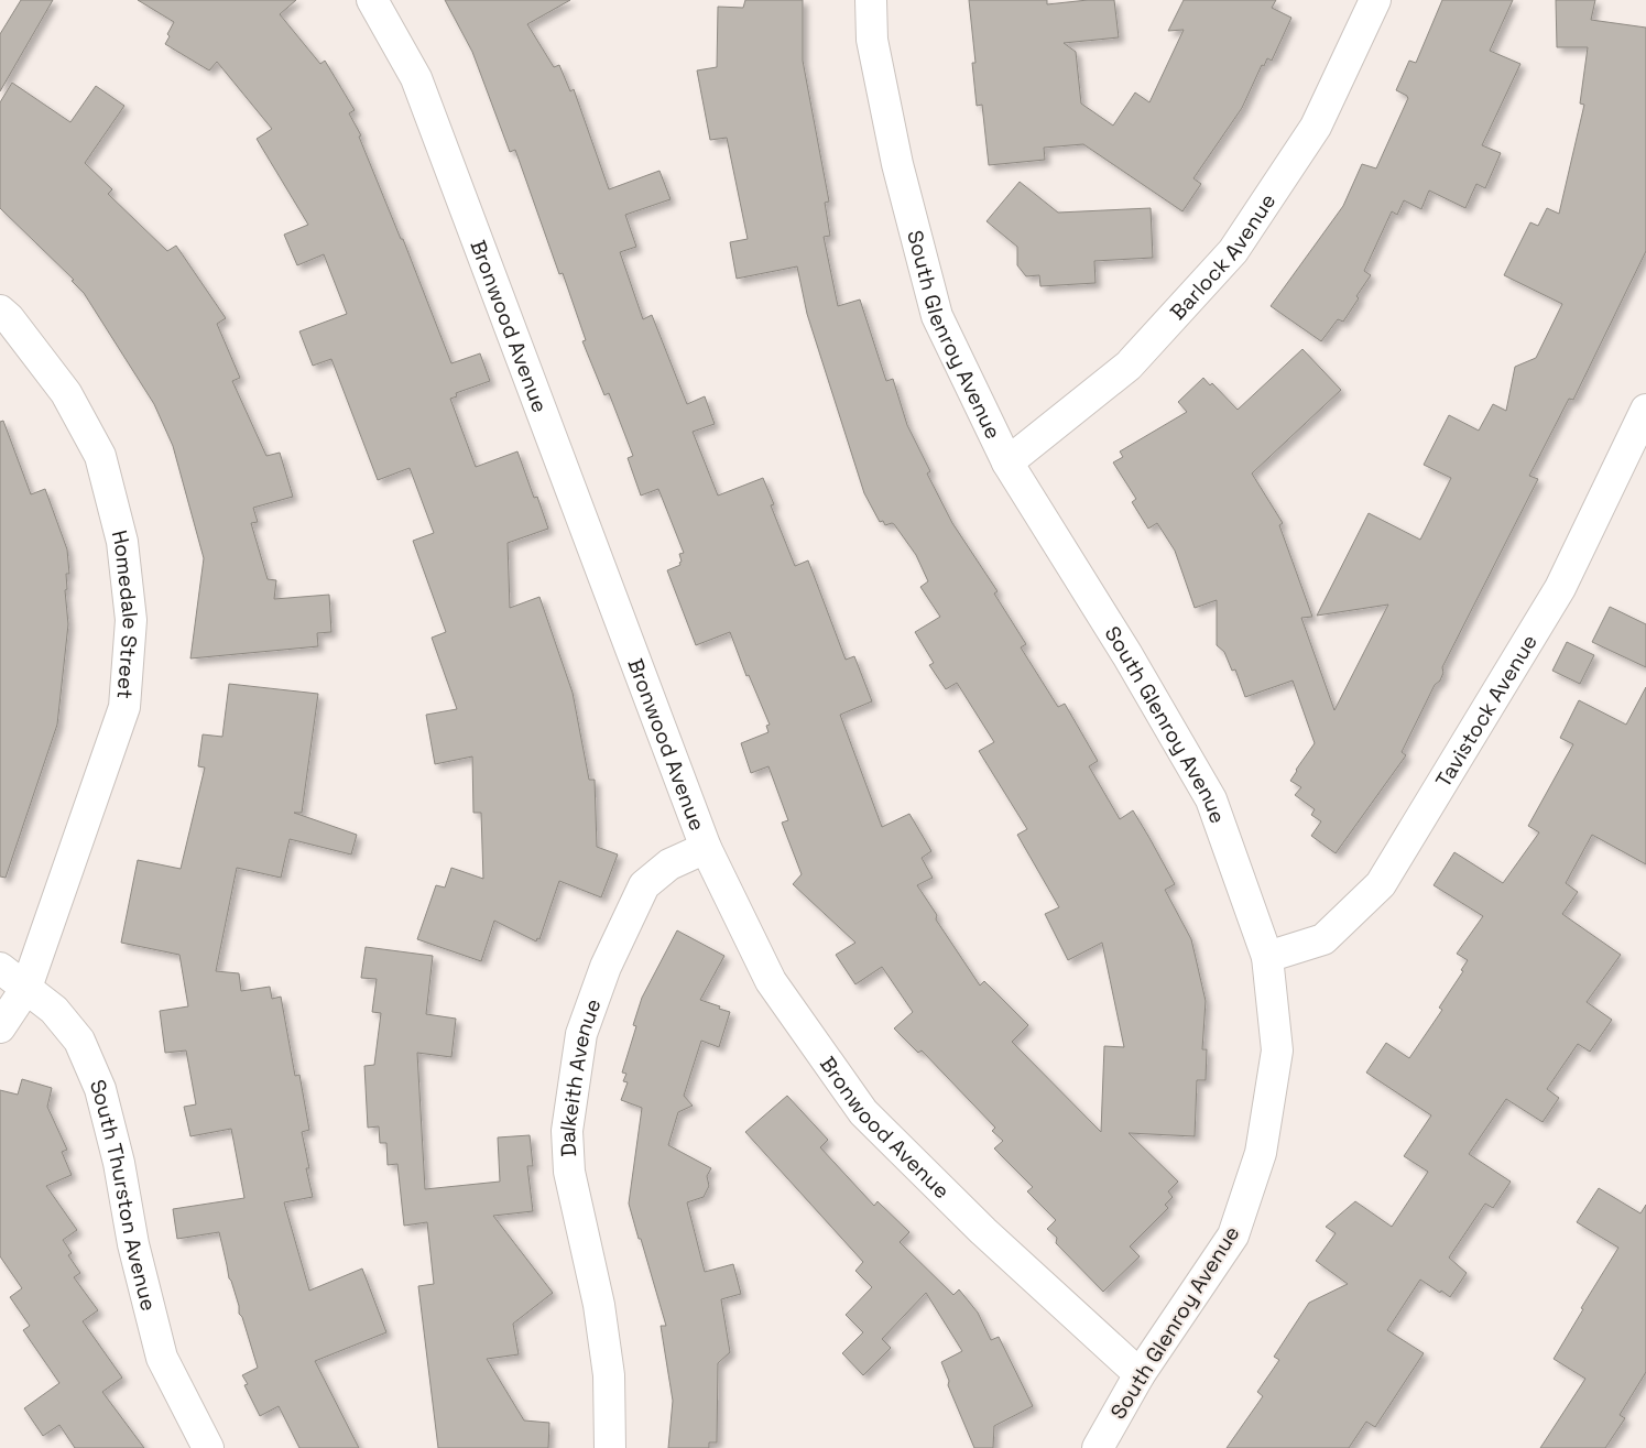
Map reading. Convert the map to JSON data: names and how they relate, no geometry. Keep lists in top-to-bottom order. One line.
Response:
{"streets":{"street":["Barlock Avenue","Bronwood Avenue","South Glenroy Avenue","Homedale Street","Tavistock Avenue","Dalkeith Avenue","South Thurston Avenue"]},"crossings":[["Barlock Avenue","South Glenroy Avenue"],["Bronwood Avenue","South Glenroy Avenue"],["Bronwood Avenue","Dalkeith Avenue"],["South Glenroy Avenue","Tavistock Avenue"],["Homedale Street","South Thurston Avenue"]]}
